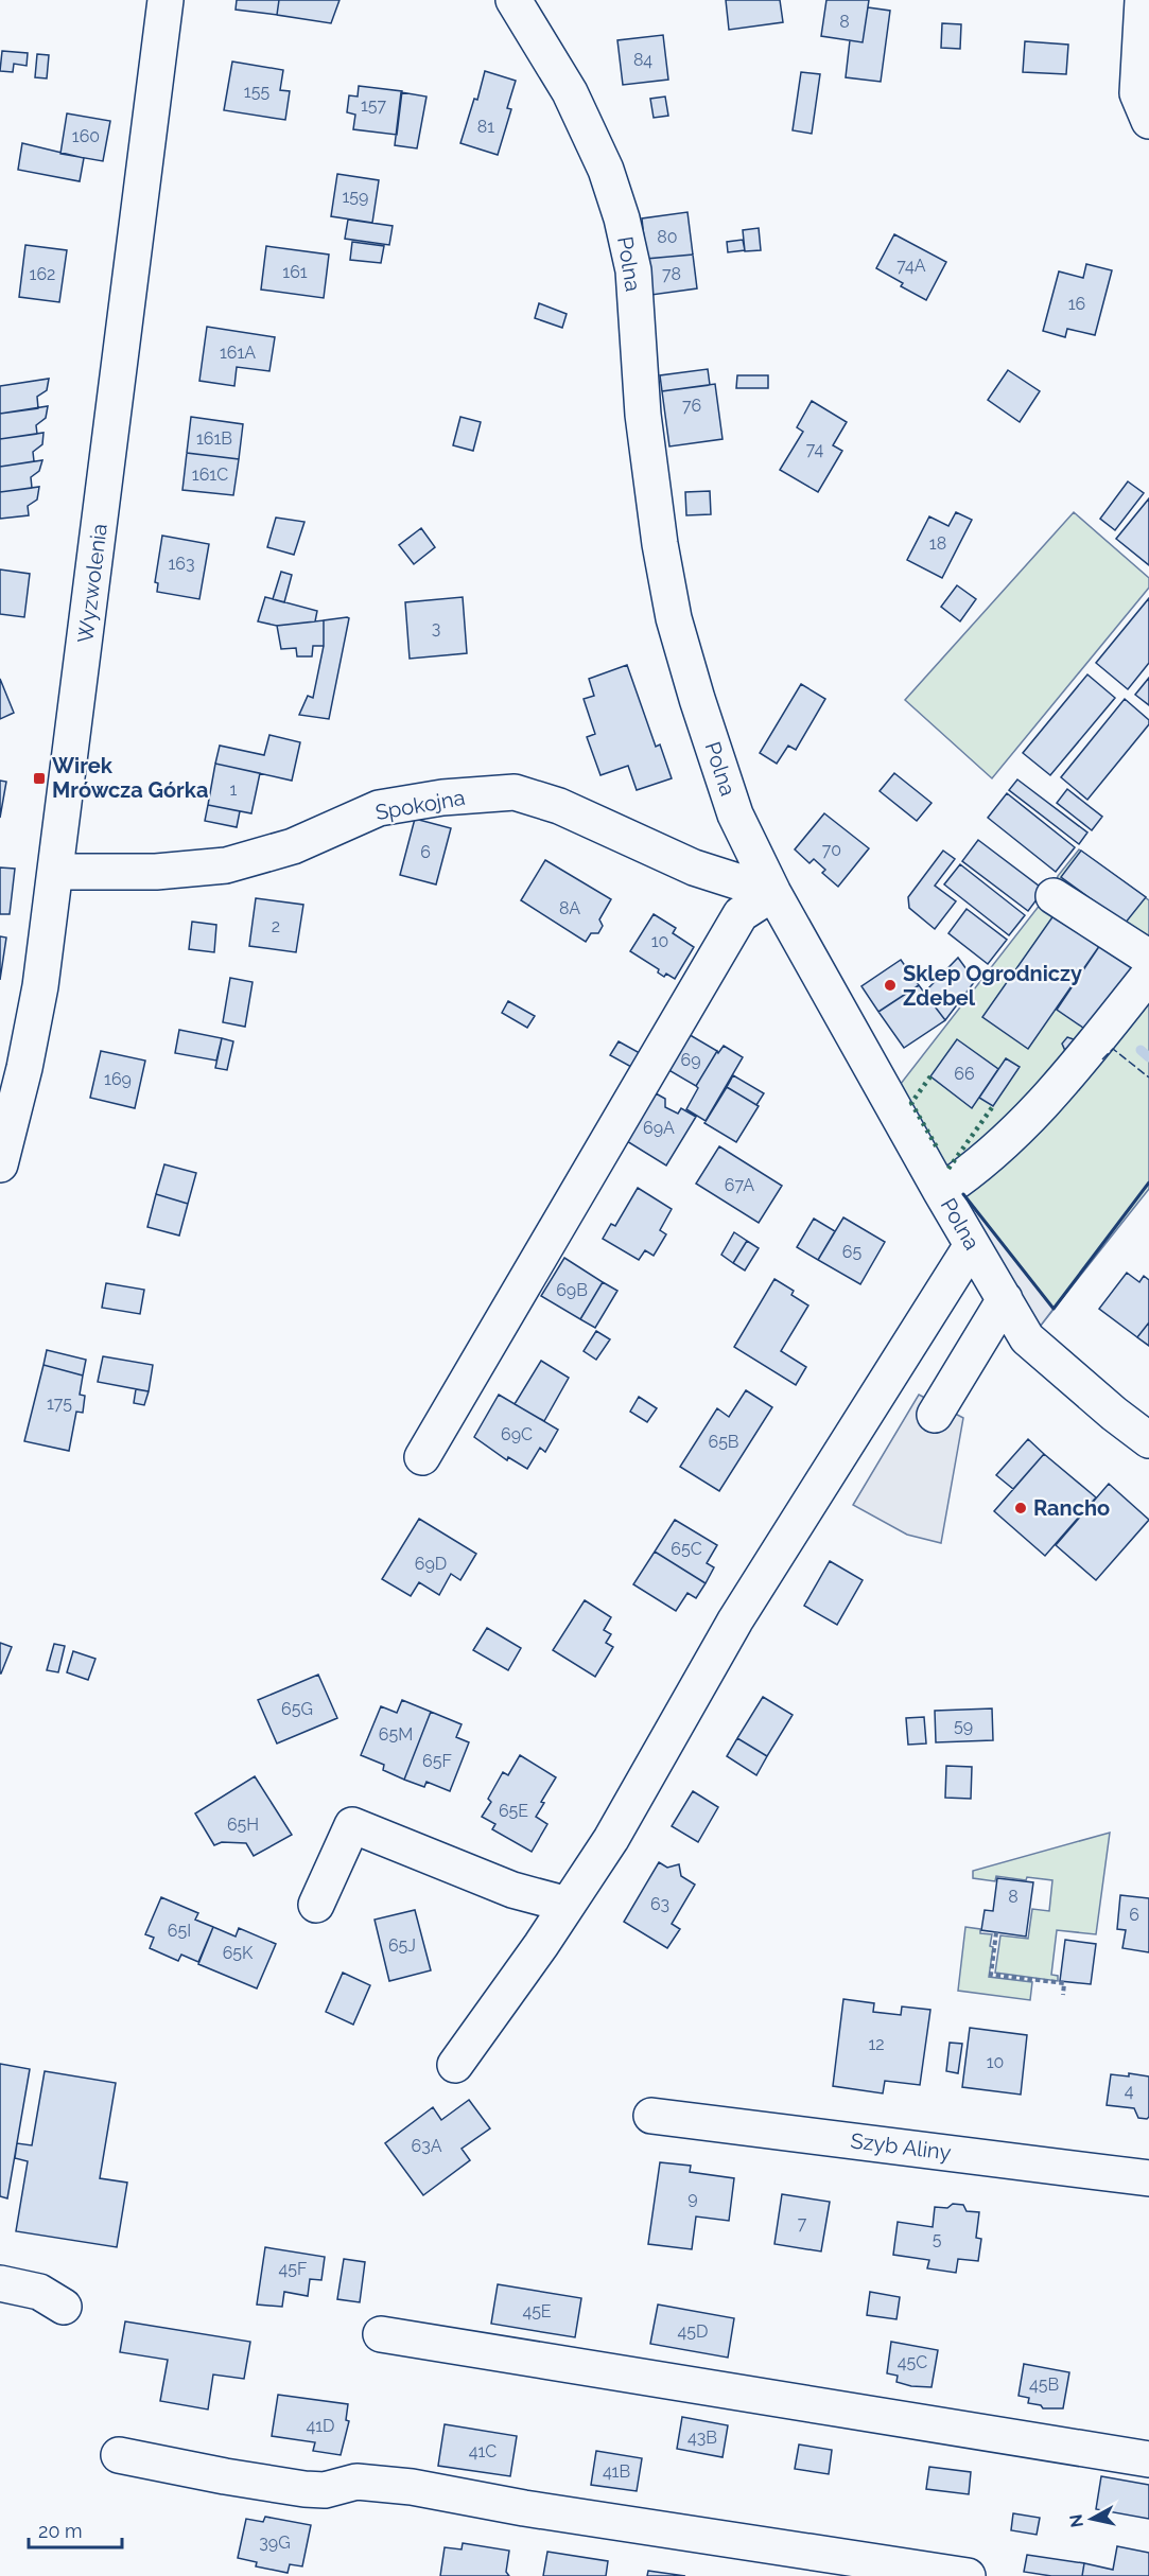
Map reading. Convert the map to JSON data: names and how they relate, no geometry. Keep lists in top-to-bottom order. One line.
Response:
{"streets":{"street":["Polna","Wyzwolenia","Spokojna","Szyb Aliny"]},"crossings":[["Polna","Spokojna"],["Wyzwolenia","Spokojna"]],"places":{"transit":["Wirek Mrówcza Górka"],"other":["Sklep Ogrodniczy Zdebel","Rancho"]},"house_numbers":["8","84","155","157","81","160","159","80","74A","161","162","78","16","161A","76","161B","74","161C","18","163","3","1","70","6","8A","2","10","69","66","169","69A","67A","65","69B","175","69C","65B","65C","69D","65G","59","65M","65F","65E","65H","8","63","6","65I","65J","65K","12","10","4","63A","9","7","5","45F","45E","45D","45C","45B","41D","43B","41C","41B","39G"],"scale_bar":"20 m","north":"left"}
